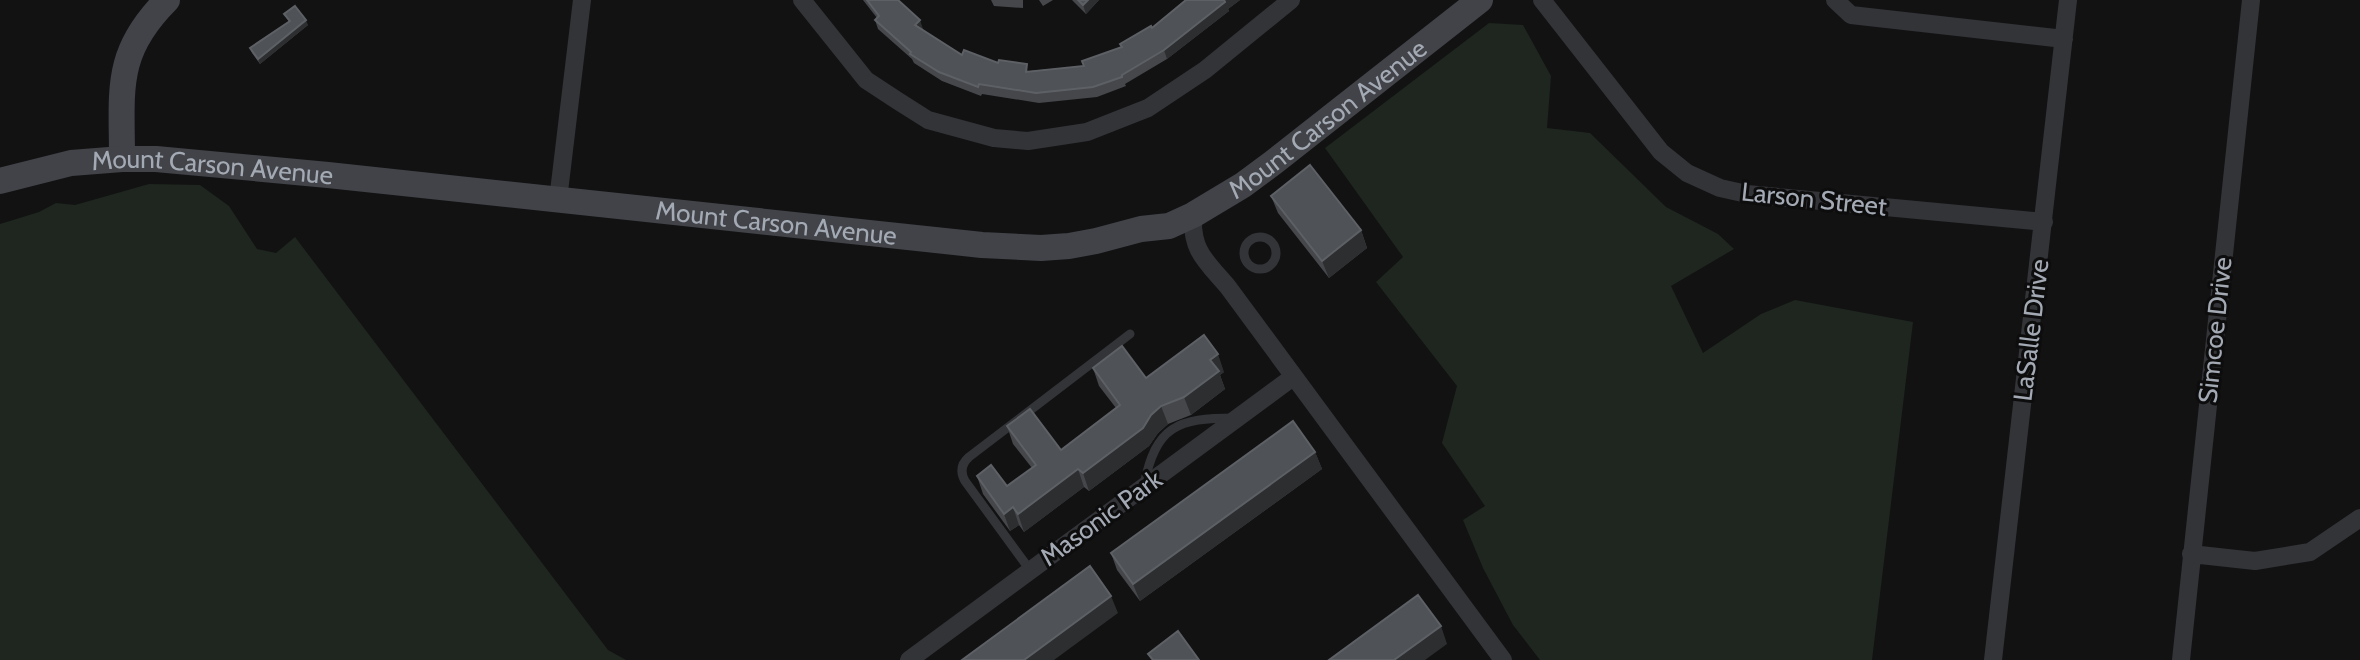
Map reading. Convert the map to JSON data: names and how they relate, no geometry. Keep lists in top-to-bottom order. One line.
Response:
{"streets":{"main road":["Mount Carson Avenue"],"street":["Larson Street","LaSalle Drive","Simcoe Drive","Masonic Park"]},"crossings":[["Larson Street","LaSalle Drive"]]}
